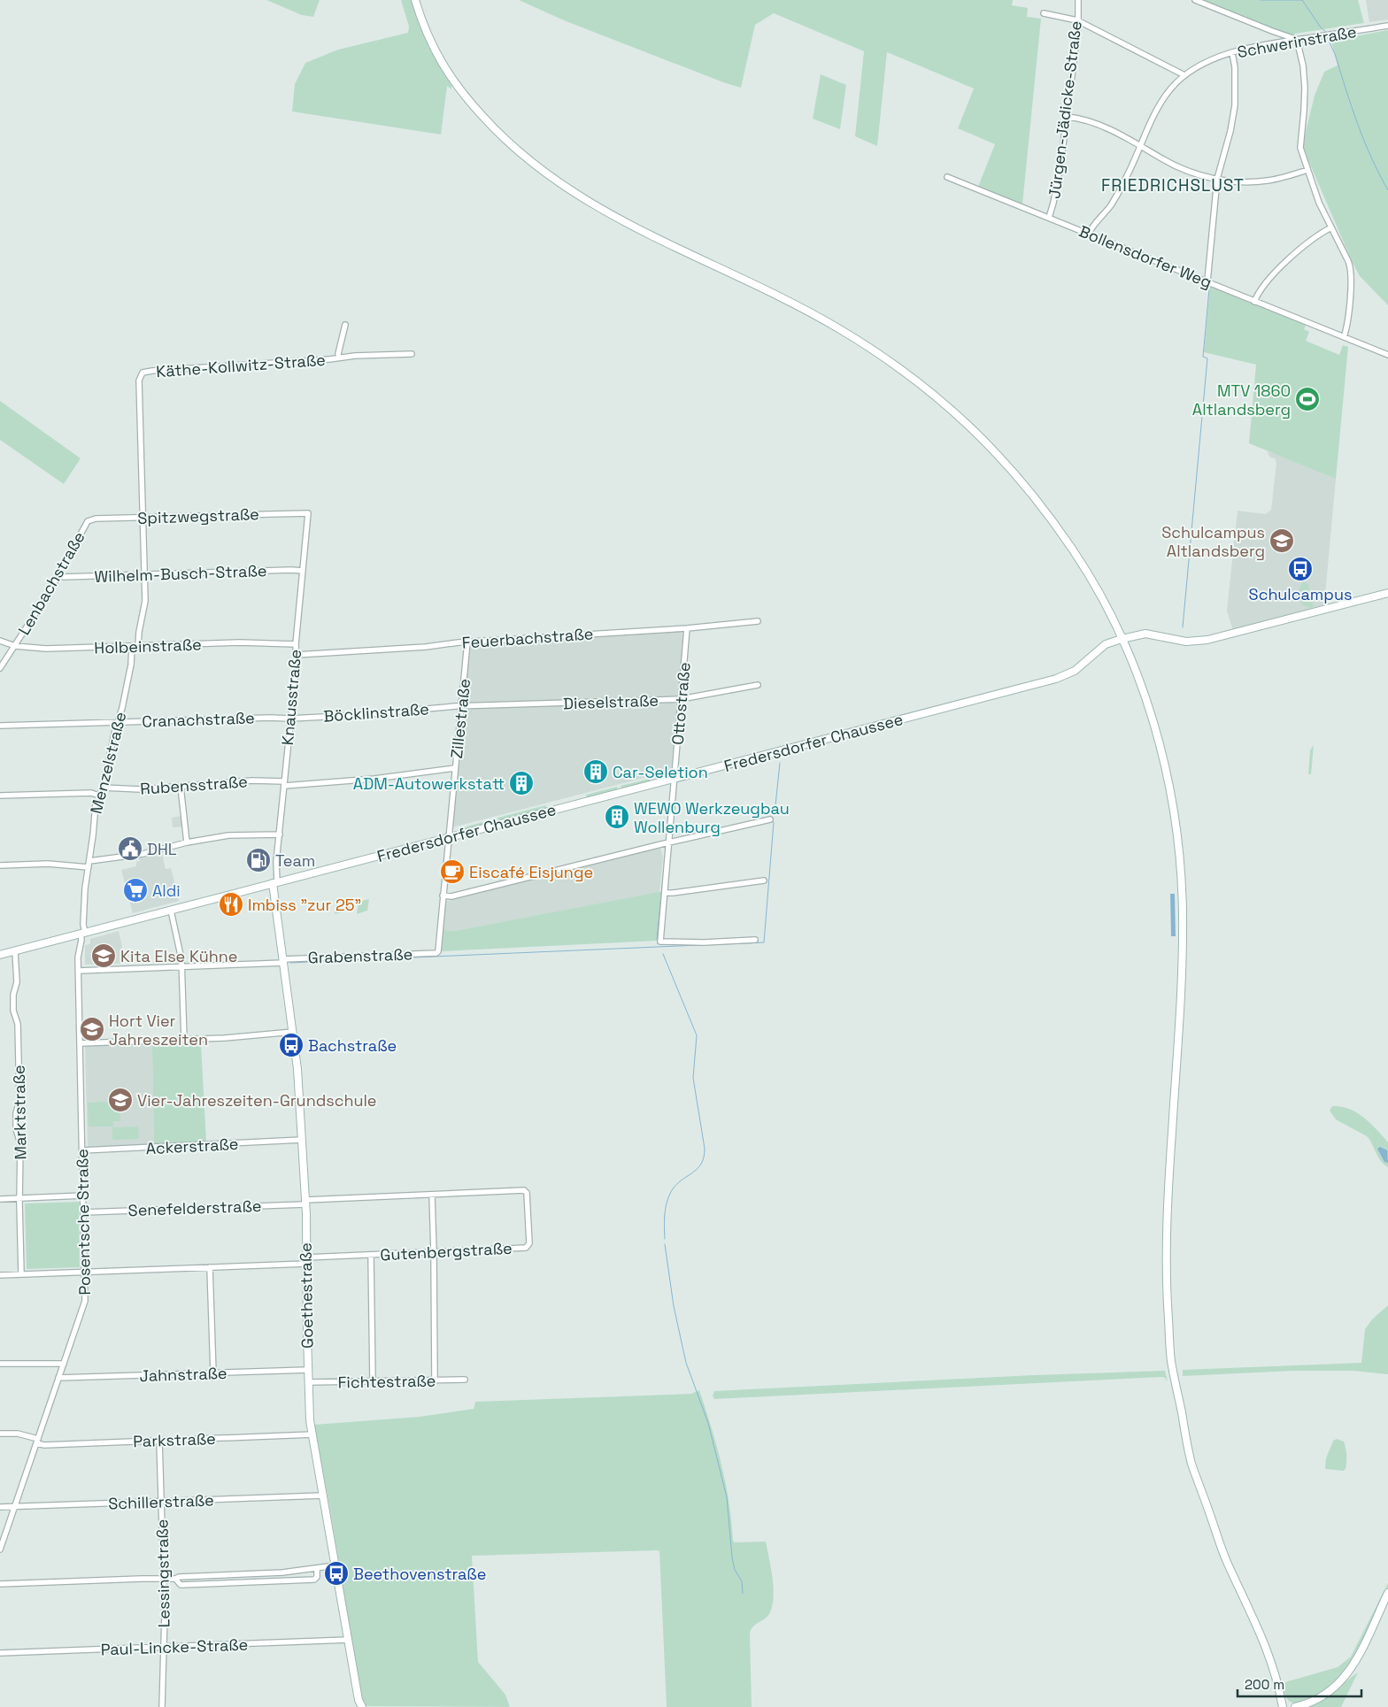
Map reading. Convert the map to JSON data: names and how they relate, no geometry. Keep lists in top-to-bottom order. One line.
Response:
{"streets":{"main road":["Fredersdorfer Chaussee","Goethestraße"],"street":["Schwerinstraße","Jürgen-Jädicke-Straße","Bollensdorfer Weg","Käthe-Kollwitz-Straße","Spitzwegstraße","Wilhelm-Busch-Straße","Lenbachstraße","Feuerbachstraße","Holbeinstraße","Knausstraße","Dieselstraße","Ottostraße","Böcklinstraße","Zillestraße","Cranachstraße","Menzelstraße","Rubensstraße","Grabenstraße","Marktstraße","Ackerstraße","Senefelderstraße","Posentsche Straße","Gutenbergstraße","Jahnstraße","Fichtestraße","Parkstraße","Schillerstraße","Lessingstraße","Paul-Lincke-Straße"]},"crossings":[["Schwerinstraße","Bollensdorfer Weg"],["Jürgen-Jädicke-Straße","Bollensdorfer Weg"],["Käthe-Kollwitz-Straße","Spitzwegstraße"],["Spitzwegstraße","Lenbachstraße"],["Spitzwegstraße","Knausstraße"],["Wilhelm-Busch-Straße","Lenbachstraße"],["Wilhelm-Busch-Straße","Knausstraße"],["Lenbachstraße","Holbeinstraße"],["Feuerbachstraße","Knausstraße"],["Feuerbachstraße","Ottostraße"],["Feuerbachstraße","Zillestraße"],["Holbeinstraße","Knausstraße"],["Holbeinstraße","Menzelstraße"],["Knausstraße","Böcklinstraße"],["Knausstraße","Cranachstraße"],["Knausstraße","Fredersdorfer Chaussee"],["Knausstraße","Rubensstraße"],["Knausstraße","Goethestraße"],["Dieselstraße","Ottostraße"],["Dieselstraße","Böcklinstraße"],["Dieselstraße","Zillestraße"],["Ottostraße","Fredersdorfer Chaussee"],["Böcklinstraße","Zillestraße"],["Böcklinstraße","Cranachstraße"],["Zillestraße","Fredersdorfer Chaussee"],["Zillestraße","Rubensstraße"],["Zillestraße","Grabenstraße"],["Cranachstraße","Menzelstraße"],["Fredersdorfer Chaussee","Menzelstraße"],["Fredersdorfer Chaussee","Marktstraße"],["Fredersdorfer Chaussee","Posentsche Straße"],["Fredersdorfer Chaussee","Goethestraße"],["Menzelstraße","Rubensstraße"],["Menzelstraße","Posentsche Straße"],["Grabenstraße","Posentsche Straße"],["Grabenstraße","Goethestraße"],["Marktstraße","Gutenbergstraße"],["Ackerstraße","Posentsche Straße"],["Ackerstraße","Goethestraße"],["Senefelderstraße","Posentsche Straße"],["Senefelderstraße","Gutenbergstraße"],["Senefelderstraße","Goethestraße"],["Posentsche Straße","Gutenbergstraße"],["Posentsche Straße","Jahnstraße"],["Posentsche Straße","Parkstraße"],["Posentsche Straße","Schillerstraße"],["Gutenbergstraße","Goethestraße"],["Goethestraße","Jahnstraße"],["Goethestraße","Fichtestraße"],["Goethestraße","Parkstraße"],["Goethestraße","Schillerstraße"],["Goethestraße","Paul-Lincke-Straße"],["Parkstraße","Lessingstraße"],["Schillerstraße","Lessingstraße"],["Lessingstraße","Paul-Lincke-Straße"]],"districts":["FRIEDRICHSLUST"],"places":{"sports":["MTV 1860 Altlandsberg"],"school or university":["Schulcampus Altlandsberg","Kita Else Kühne","Hort Vier Jahreszeiten","Vier-Jahreszeiten-Grundschule"],"bus stop":["Schulcampus","Bachstraße","Beethovenstraße"],"building":["Car-Seletion","ADM-Autowerkstatt","WEWO Werkzeugbau Wollenburg"],"public building":["DHL"],"fuel station":["Team"],"cafe":["Eiscafé Eisjunge"],"supermarket":["Aldi"],"restaurant":["Imbiss \"zur 25\""]},"scale_bar":"200 m"}
